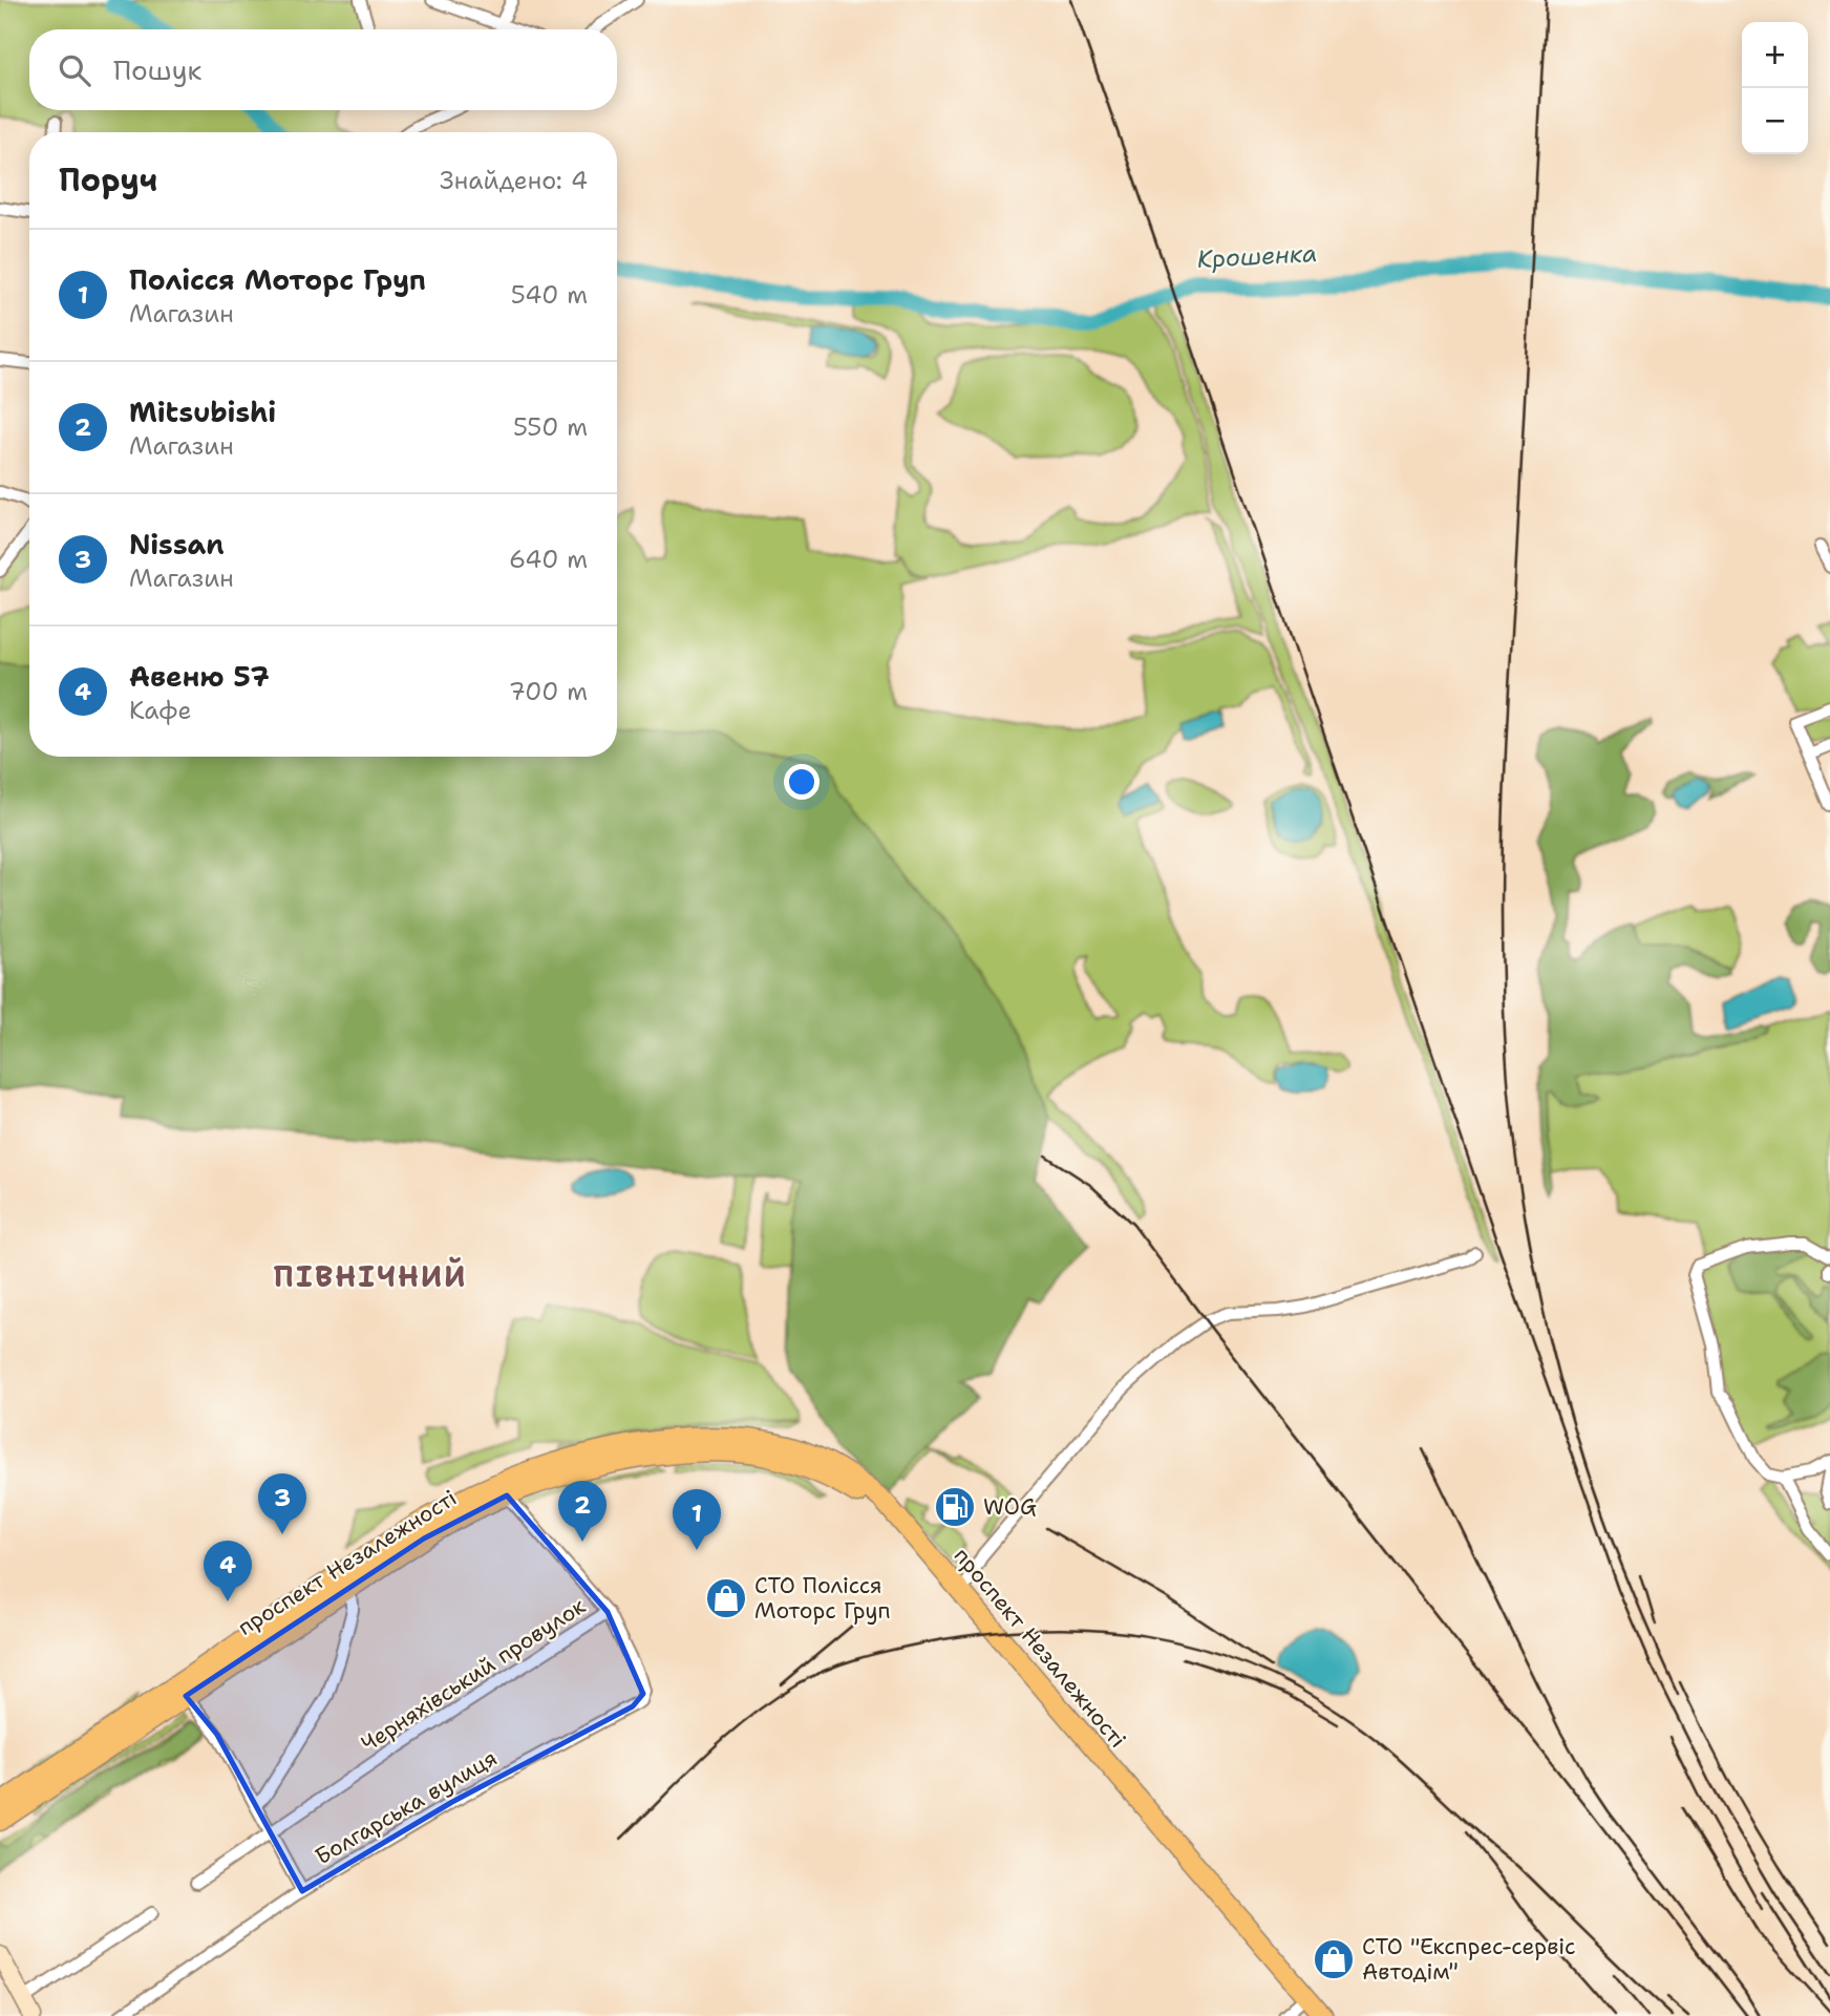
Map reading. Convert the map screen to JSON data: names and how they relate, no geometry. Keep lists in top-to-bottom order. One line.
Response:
{"streets":{"main road":["проспект Незалежності"],"street":["Черняхівський провулок","Болгарська вулиця"]},"crossings":[["проспект Незалежності","Черняхівський провулок"],["Черняхівський провулок","Болгарська вулиця"]],"districts":["ПІВНІЧНИЙ"],"water":["Крошенка"],"places":{"fuel station":["WOG"],"shop":["СТО Полісся Моторс Груп","СТО \"Експрес-сервіс Автодім\""]},"page":{"map_buttons":["+","−"],"search":"Пошук","heading":["Поруч","Знайдено: 4"],"list":[{"mark":"1","name":"Полісся Моторс Груп","note":"Магазин","value":"540 m"},{"mark":"2","name":"Mitsubishi","note":"Магазин","value":"550 m"},{"mark":"3","name":"Nissan","note":"Магазин","value":"640 m"},{"mark":"4","name":"Авеню 57","note":"Кафе","value":"700 m"}],"pins":["3","2","1","4"]}}
